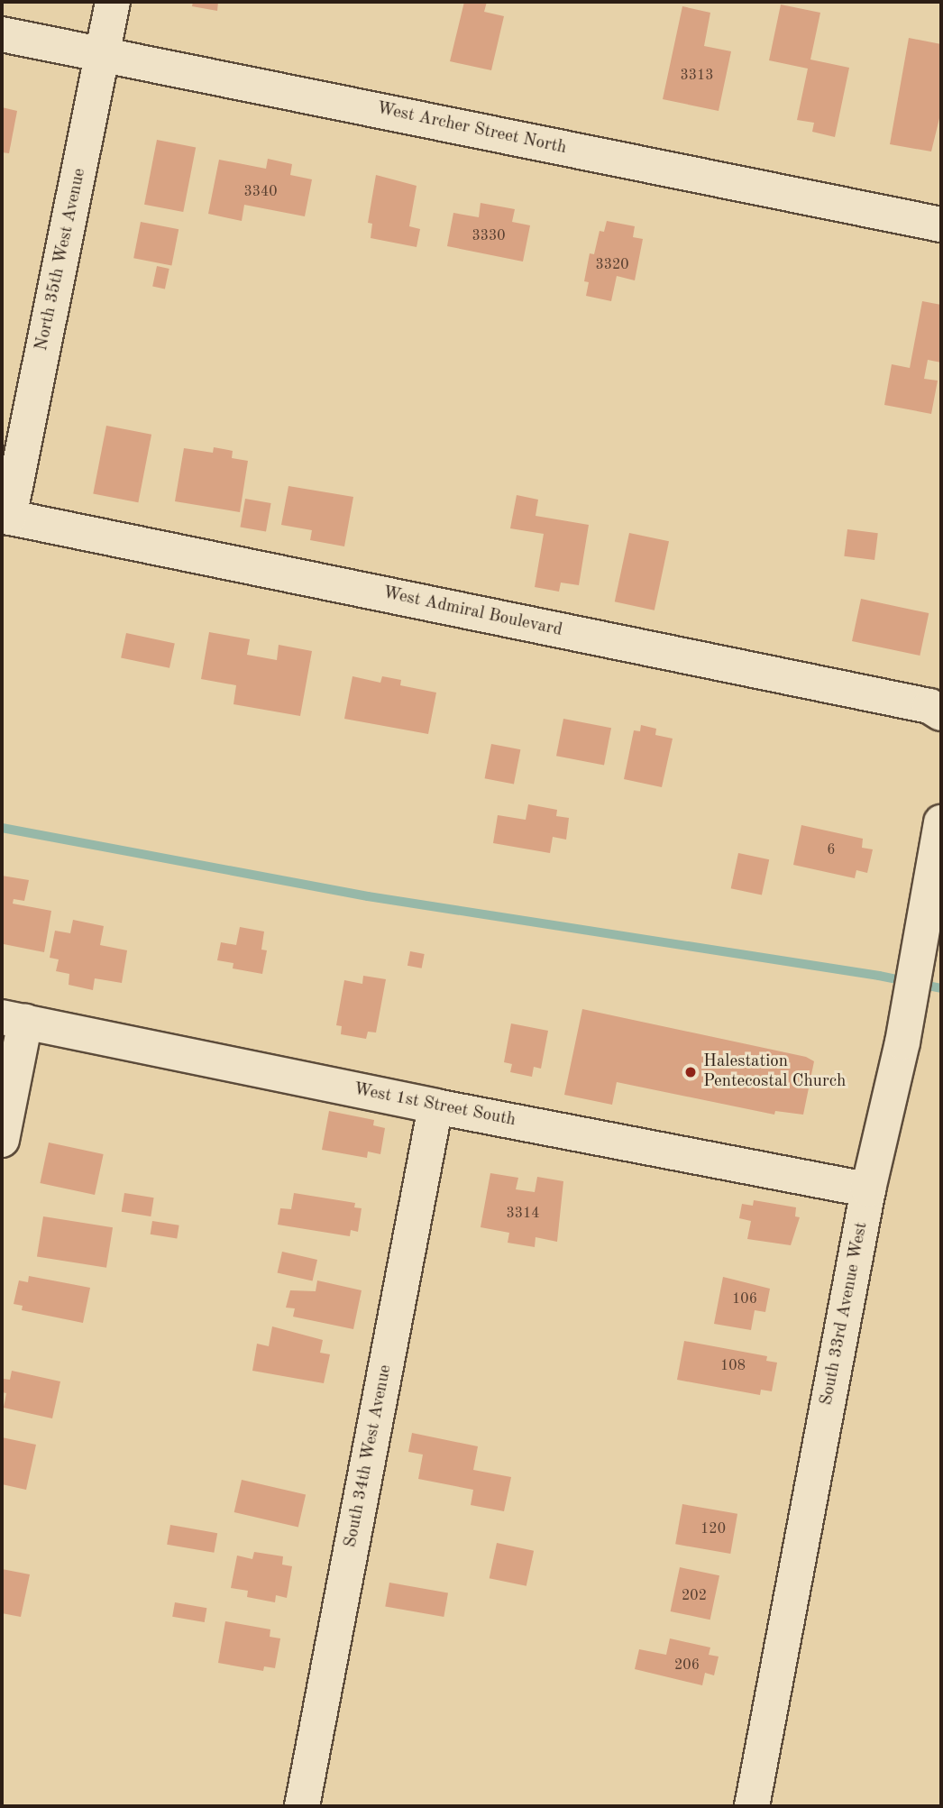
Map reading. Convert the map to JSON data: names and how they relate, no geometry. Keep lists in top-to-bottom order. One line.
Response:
{"streets":{"street":["West Archer Street North","North 35th West Avenue","West Admiral Boulevard","West 1st Street South","South 33rd Avenue West","South 34th West Avenue"]},"crossings":[["West Archer Street North","North 35th West Avenue"],["North 35th West Avenue","West Admiral Boulevard"],["West 1st Street South","South 33rd Avenue West"],["West 1st Street South","South 34th West Avenue"]],"places":["Halestation Pentecostal Church"],"house_numbers":["3313","3340","3330","3320","6","3314","106","108","120","202","206"]}
